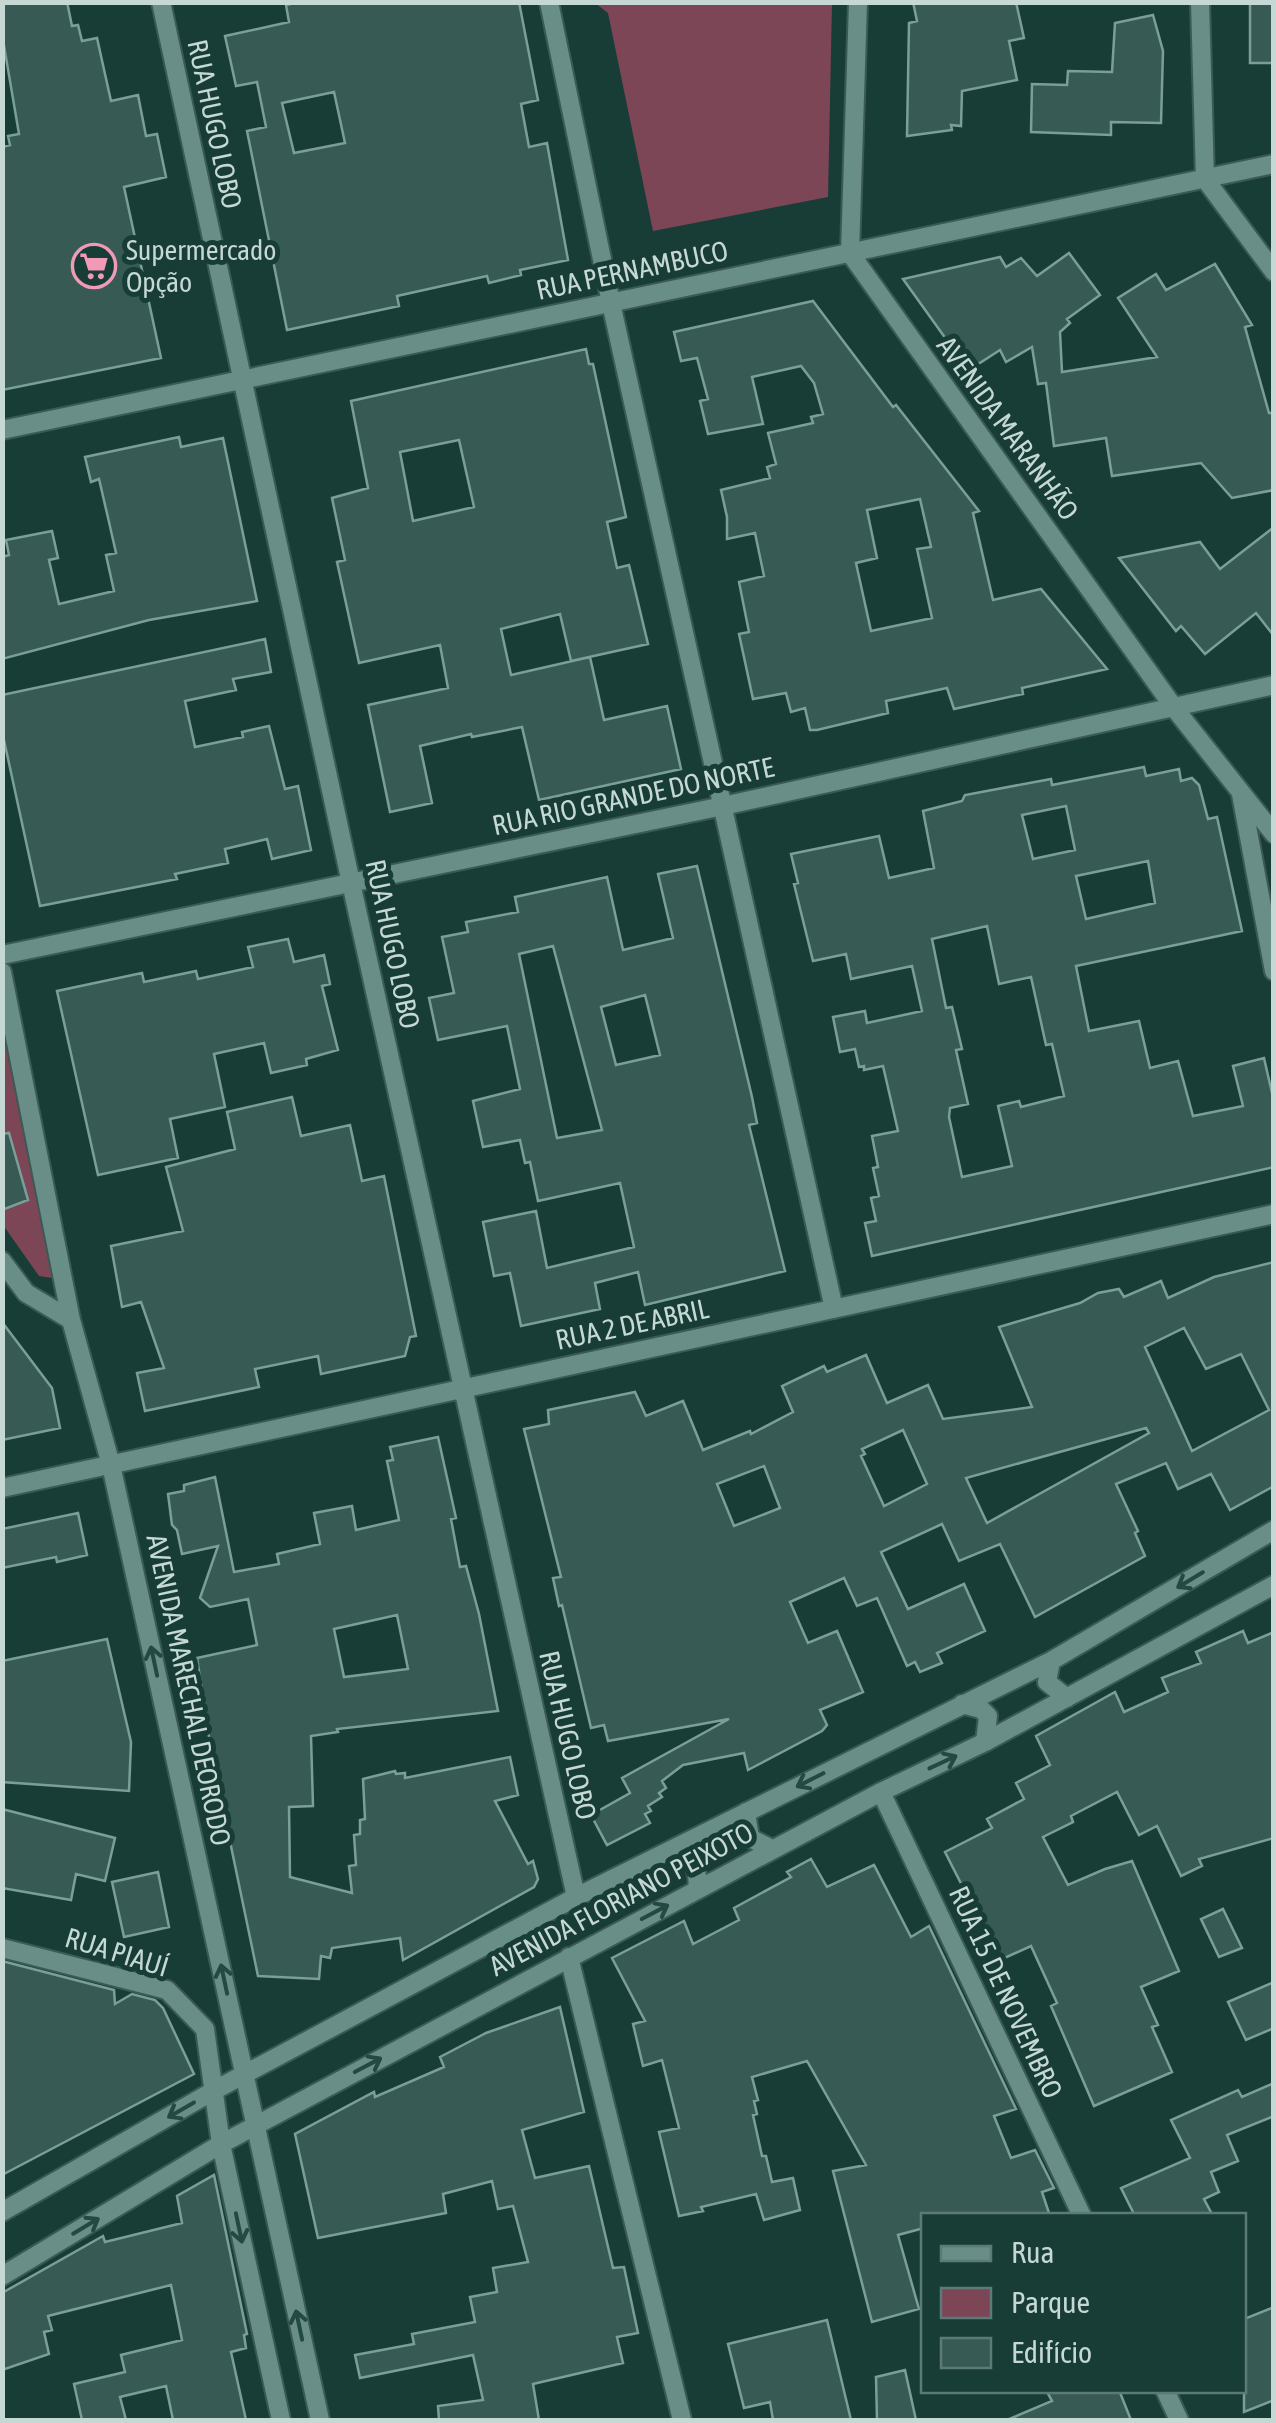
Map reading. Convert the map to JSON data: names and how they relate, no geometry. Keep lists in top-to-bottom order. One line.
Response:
{"streets":{"street":["RUA HUGO LOBO","RUA PERNAMBUCO","AVENIDA MARANHÃO","RUA RIO GRANDE DO NORTE","RUA 2 DE ABRIL","AVENIDA MARECHAL DEORODO","AVENIDA FLORIANO PEIXOTO","RUA PIAUÍ","RUA 15 DE NOVEMBRO"]},"crossings":[["RUA HUGO LOBO","RUA PERNAMBUCO"],["RUA HUGO LOBO","RUA RIO GRANDE DO NORTE"],["RUA HUGO LOBO","RUA 2 DE ABRIL"],["RUA HUGO LOBO","AVENIDA FLORIANO PEIXOTO"],["RUA PERNAMBUCO","AVENIDA MARANHÃO"],["AVENIDA MARANHÃO","RUA RIO GRANDE DO NORTE"],["RUA 2 DE ABRIL","AVENIDA MARECHAL DEORODO"],["AVENIDA MARECHAL DEORODO","AVENIDA FLORIANO PEIXOTO"],["AVENIDA FLORIANO PEIXOTO","RUA PIAUÍ"],["AVENIDA FLORIANO PEIXOTO","RUA 15 DE NOVEMBRO"]],"places":{"supermarket":["Supermercado Opção"]},"legend":["Rua","Parque","Edifício"]}
